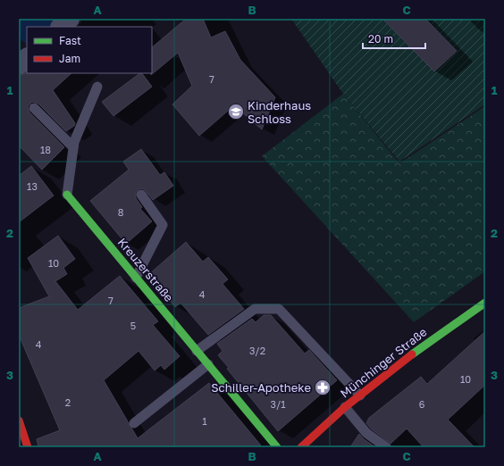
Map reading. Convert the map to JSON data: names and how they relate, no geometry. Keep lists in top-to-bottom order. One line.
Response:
{"streets":{"street":["Kreuzerstraße","Münchinger Straße"]},"places":{"school or university":["Kinderhaus Schloss"],"pharmacy":["Schiller-Apotheke"]},"house_numbers":["7","18","13","8","10","4","7","5","4","3/2","10","2","3/1","6","1"],"legend":["Fast","Jam"],"scale_bar":"20 m","grid":{"columns":["A","B","C"],"rows":["1","2","3"]}}
